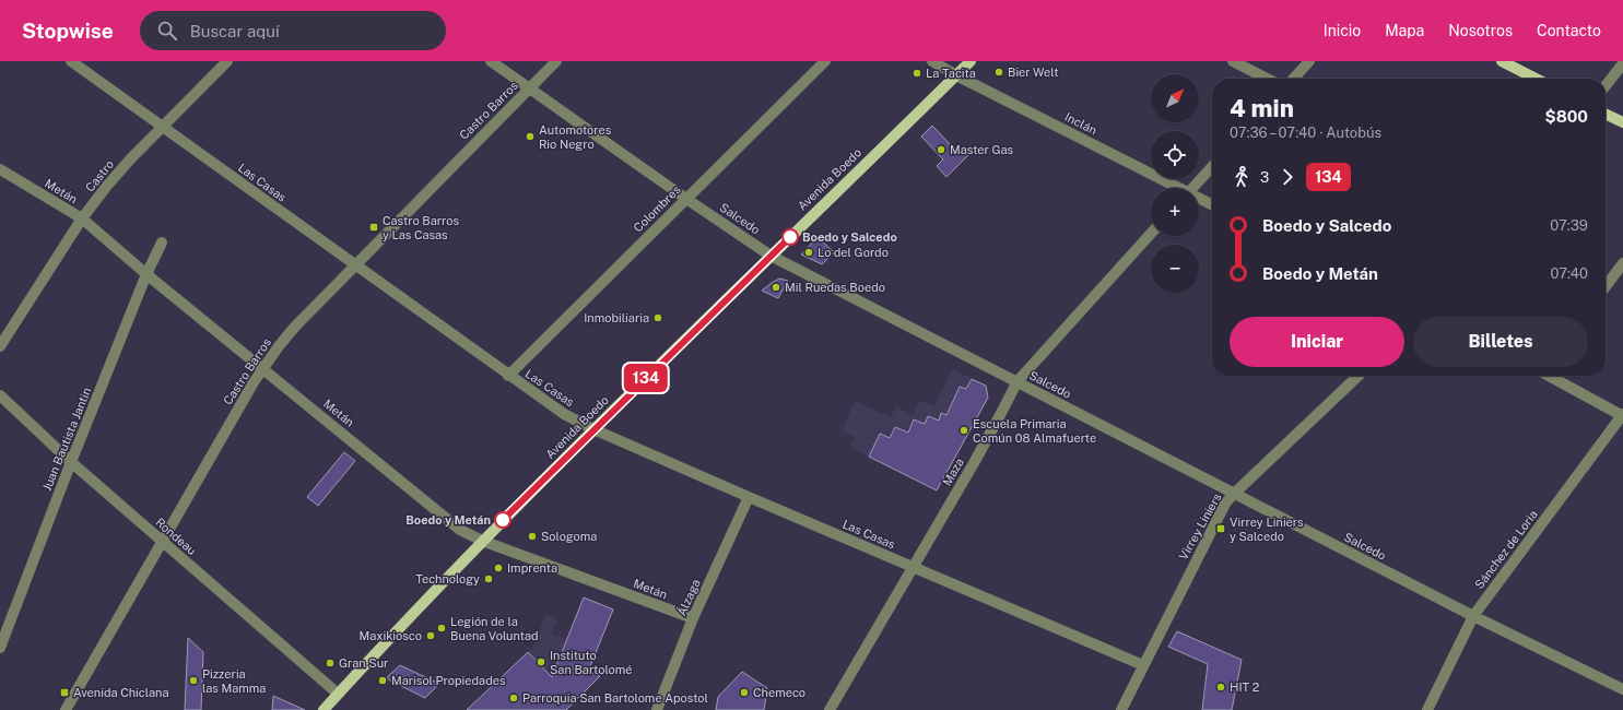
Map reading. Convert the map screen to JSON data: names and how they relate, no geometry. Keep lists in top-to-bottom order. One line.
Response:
{"streets":{"main road":["Avenida Boedo"],"street":["Castro Barros","Inclán","Castro","Las Casas","Metán","Colombres","Salcedo","Juan Bautista Jantin","Maza","Virrey Liniers","Rondeau","Sánchez de Loria","Álzaga"]},"crossings":[["Castro Barros","Las Casas"],["Castro Barros","Metán"],["Castro Barros","Salcedo"],["Castro Barros","Rondeau"],["Inclán","Avenida Boedo"],["Castro","Las Casas"],["Castro","Metán"],["Avenida Boedo","Las Casas"],["Avenida Boedo","Metán"],["Avenida Boedo","Salcedo"],["Avenida Boedo","Rondeau"],["Las Casas","Colombres"],["Las Casas","Maza"],["Las Casas","Virrey Liniers"],["Las Casas","Álzaga"],["Metán","Juan Bautista Jantin"],["Metán","Álzaga"],["Colombres","Salcedo"],["Salcedo","Maza"],["Salcedo","Virrey Liniers"],["Salcedo","Sánchez de Loria"],["Juan Bautista Jantin","Rondeau"]],"places":{"other":["Bier Welt","La Tacita","Automotores Rio Negro","Master Gas","Boedo y Salcedo","Lo del Gordo","Mil Ruedas Boedo","Inmobiliaria","Escuela Primaria Común 08 Almafuerte","Boedo y Metán","Sologoma","Imprenta","Technology","Legión de la Buena Voluntad","Maxikiosco","Instituto San Bartolomé","Gran Sur","Pizzeria las Mamma","Marisol Propiedades","HIT 2","Chemeco","Parroquia San Bartolome Apostol"],"transit":["Castro Barros y Las Casas","Virrey Liniers y Salcedo","Avenida Chiclana"]},"lines":["bus line 134"],"north":"top right","page":{"header":"Stopwise","search":"Buscar aquí","nav":["Inicio","Mapa","Nosotros","Contacto"],"on_map":"134","map_buttons":["+","−"],"heading":["4 min","07:36 – 07:40 · Autobús","$800"],"legs":["3","134"],"list":[{"name":"Boedo y Salcedo","value":"07:39"},{"name":"Boedo y Metán","value":"07:40"}],"buttons":["Iniciar","Billetes"]}}
